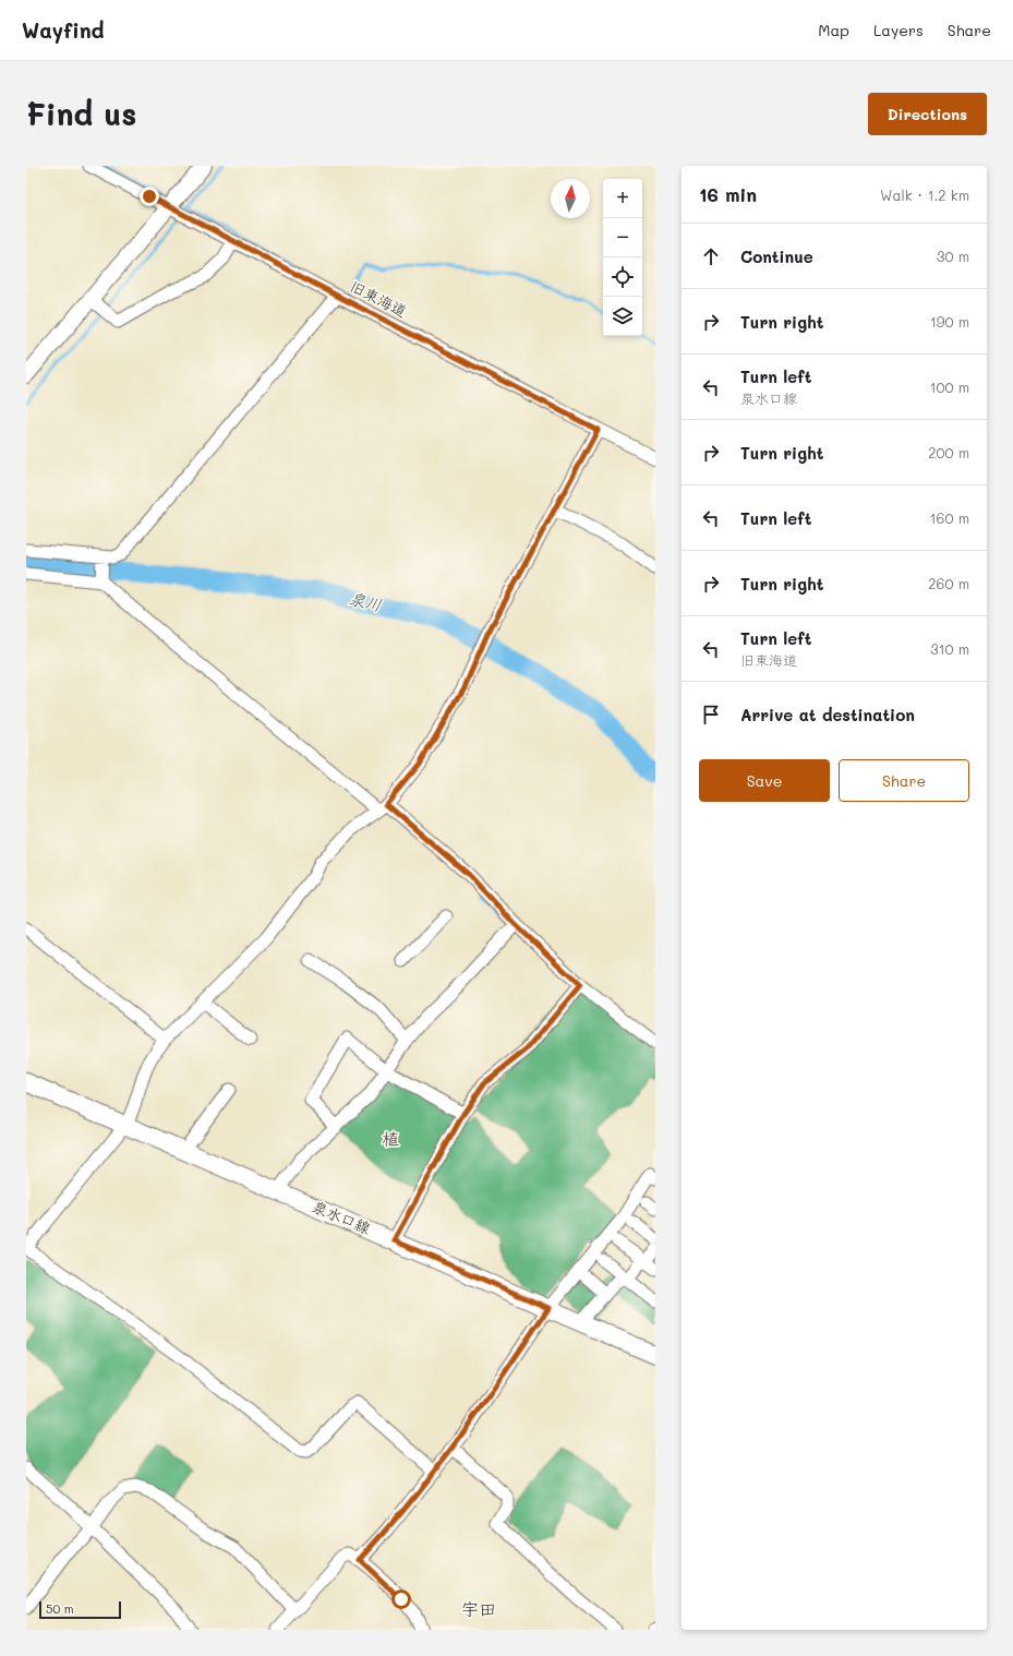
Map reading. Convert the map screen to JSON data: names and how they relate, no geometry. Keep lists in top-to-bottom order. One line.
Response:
{"streets":{"main road":["泉水口線"],"street":["旧東海道"]},"districts":["植","宇田"],"water":["泉川"],"scale_bar":"50 m","north":"top","page":{"header":"Wayfind","nav":["Map","Layers","Share"],"buttons":["Directions",["Save","Share"]],"title":"Find us","heading":["16 min","Walk · 1.2 km"],"map_buttons":["+","−"],"list":[["Continue","30 m"],["Turn right","190 m"],["Turn left","泉水口線","100 m"],["Turn right","200 m"],["Turn left","160 m"],["Turn right","260 m"],["Turn left","旧東海道","310 m"],"Arrive at destination"],"scale":"50 m"}}
